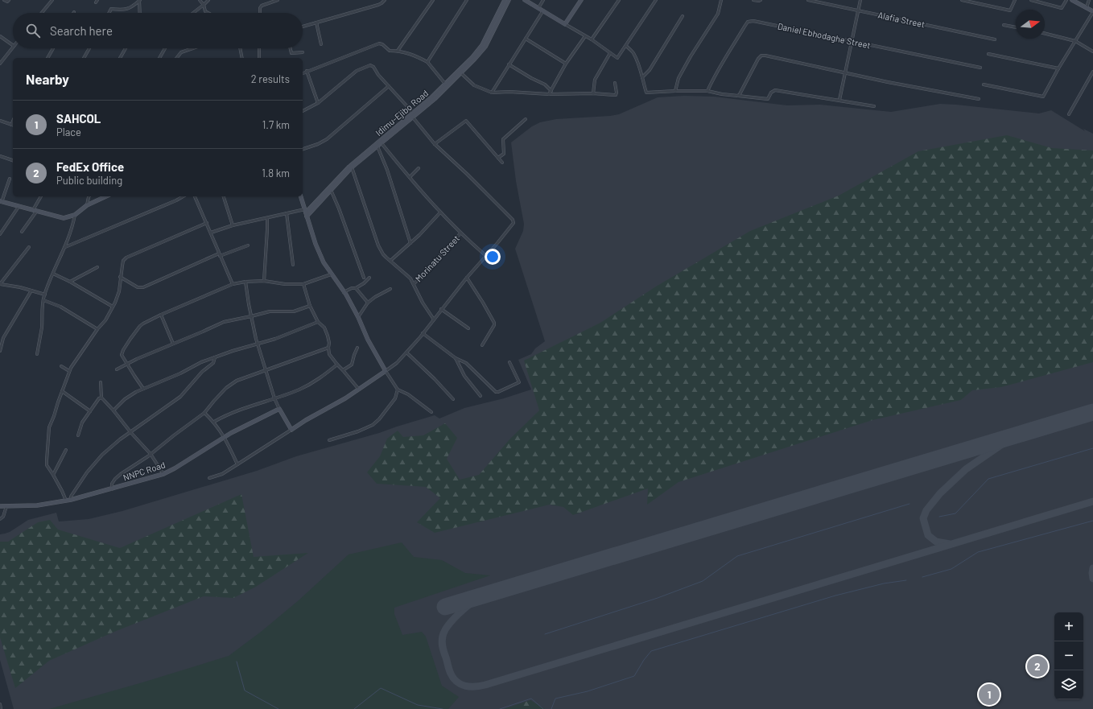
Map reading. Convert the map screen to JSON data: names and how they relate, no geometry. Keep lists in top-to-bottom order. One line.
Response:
{"streets":{"main road":["Idimu-Ejibo Road","NNPC Road"],"street":["Alafia Street","Daniel Ebhodaghe Street","Morinatu Street"]},"north":"right","page":{"search":"Search here","heading":["Nearby","2 results"],"list":[{"mark":"1","name":"SAHCOL","note":"Place","value":"1.7 km"},{"mark":"2","name":"FedEx Office","note":"Public building","value":"1.8 km"}],"map_buttons":["+","−"],"pins":["2","1"]}}
